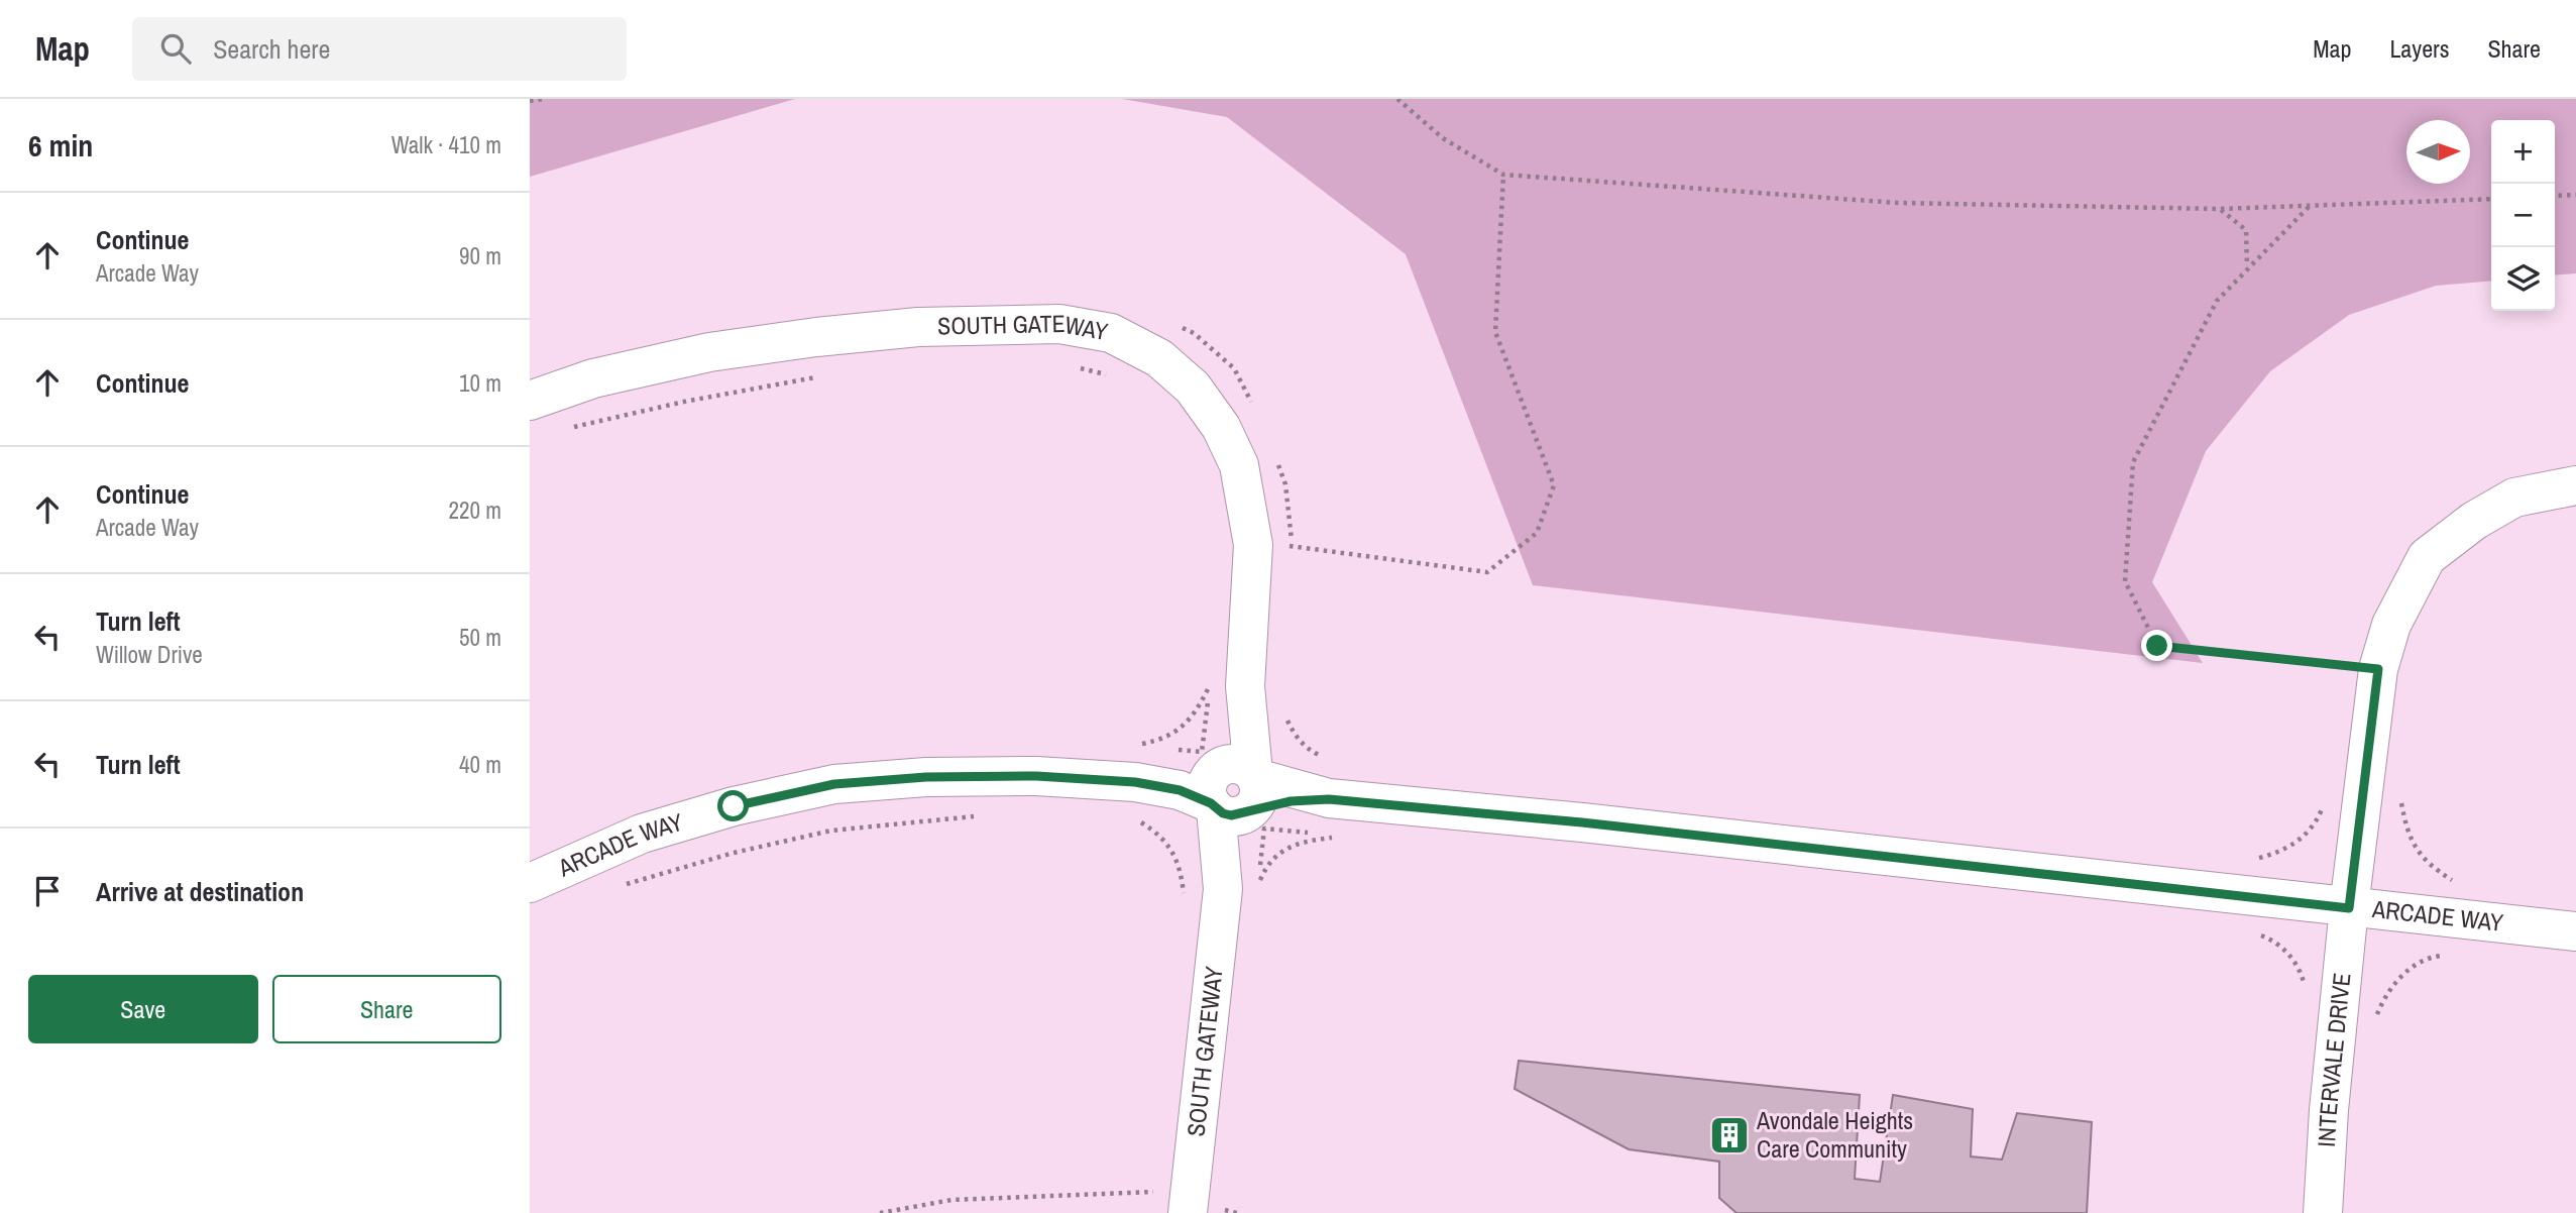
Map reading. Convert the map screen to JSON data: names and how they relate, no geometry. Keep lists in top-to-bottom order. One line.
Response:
{"streets":{"street":["SOUTH GATEWAY","ARCADE WAY","INTERVALE DRIVE"]},"crossings":[["SOUTH GATEWAY","ARCADE WAY"],["ARCADE WAY","INTERVALE DRIVE"]],"places":{"building":["Avondale Heights Care Community"]},"north":"right","page":{"header":"Map","search":"Search here","nav":["Map","Layers","Share"],"heading":["6 min","Walk · 410 m"],"map_buttons":["+","−"],"list":[["Continue","Arcade Way","90 m"],["Continue","10 m"],["Continue","Arcade Way","220 m"],["Turn left","Willow Drive","50 m"],["Turn left","40 m"],"Arrive at destination"],"buttons":["Save","Share"]}}
